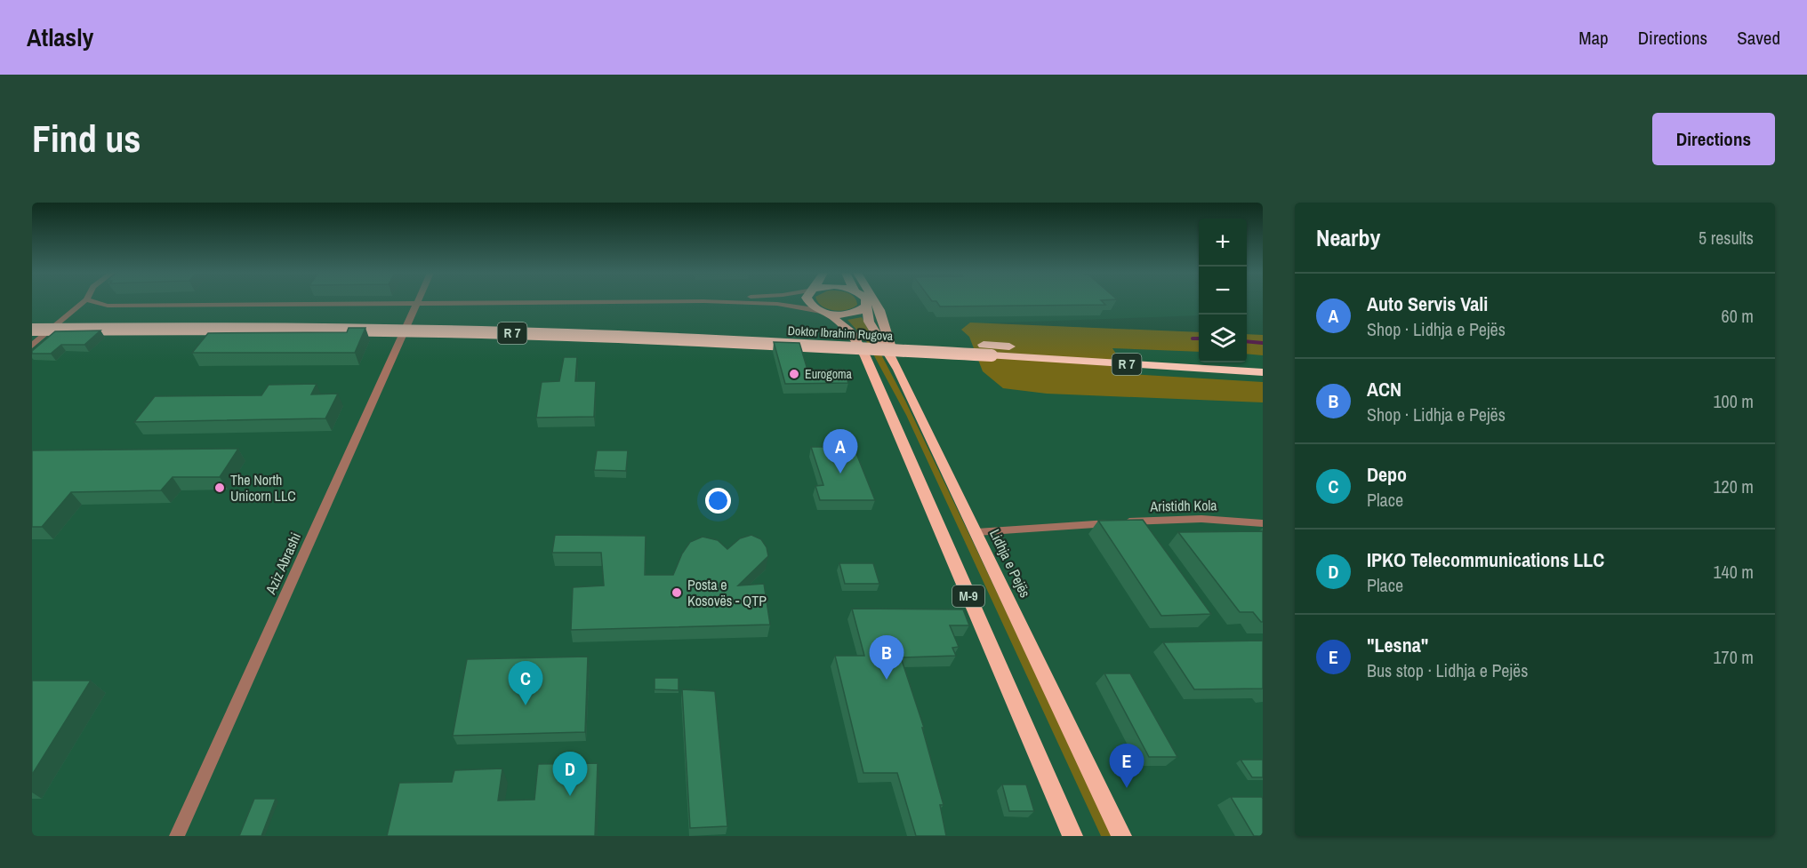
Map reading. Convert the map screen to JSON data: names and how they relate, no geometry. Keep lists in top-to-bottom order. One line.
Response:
{"streets":{"highway":["R 7","Doktor Ibrahim Rugova","Lidhja e Pejës","M-9"],"street":["Aristidh Kola","Aziz Abrashi"]},"crossings":[["Aristidh Kola","Lidhja e Pejës"]],"places":["Eurogoma","The North Unicorn LLC","Posta e Kosovës - QTP"],"page":{"header":"Atlasly","nav":["Map","Directions","Saved"],"buttons":"Directions","title":"Find us","heading":["Nearby","5 results"],"map_buttons":["+","−"],"list":[{"mark":"A","name":"Auto Servis Vali","note":"Shop · Lidhja e Pejës","value":"60 m"},{"mark":"B","name":"ACN","note":"Shop · Lidhja e Pejës","value":"100 m"},{"mark":"C","name":"Depo","note":"Place","value":"120 m"},{"mark":"D","name":"IPKO Telecommunications LLC","note":"Place","value":"140 m"},{"mark":"E","name":"\"Lesna\"","note":"Bus stop · Lidhja e Pejës","value":"170 m"}],"pins":["A","B","C","E","D"]}}
